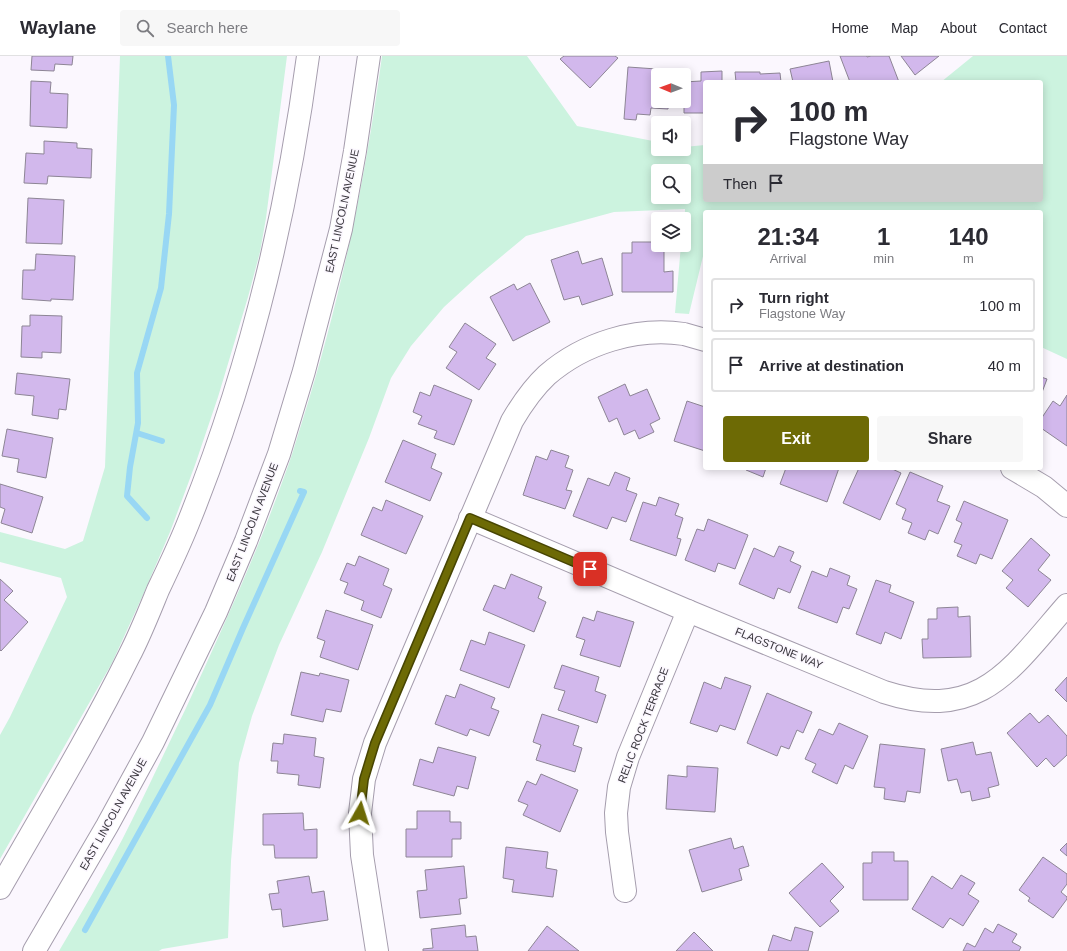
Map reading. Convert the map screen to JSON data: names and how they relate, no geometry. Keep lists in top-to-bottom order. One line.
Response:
{"streets":{"main road":["EAST LINCOLN AVENUE","FLAGSTONE WAY","RELIC ROCK TERRACE"]},"crossings":[["FLAGSTONE WAY","RELIC ROCK TERRACE"]],"north":"left","page":{"header":"Waylane","search":"Search here","nav":["Home","Map","About","Contact"],"turn":["100 m","Flagstone Way"],"then":"Then","eta":["21:34","Arrival","1","min","140","m"],"list":[{"name":"Turn right","note":"Flagstone Way","value":"100 m"},{"name":"Arrive at destination","value":"40 m"}],"buttons":["Exit","Share"]}}
